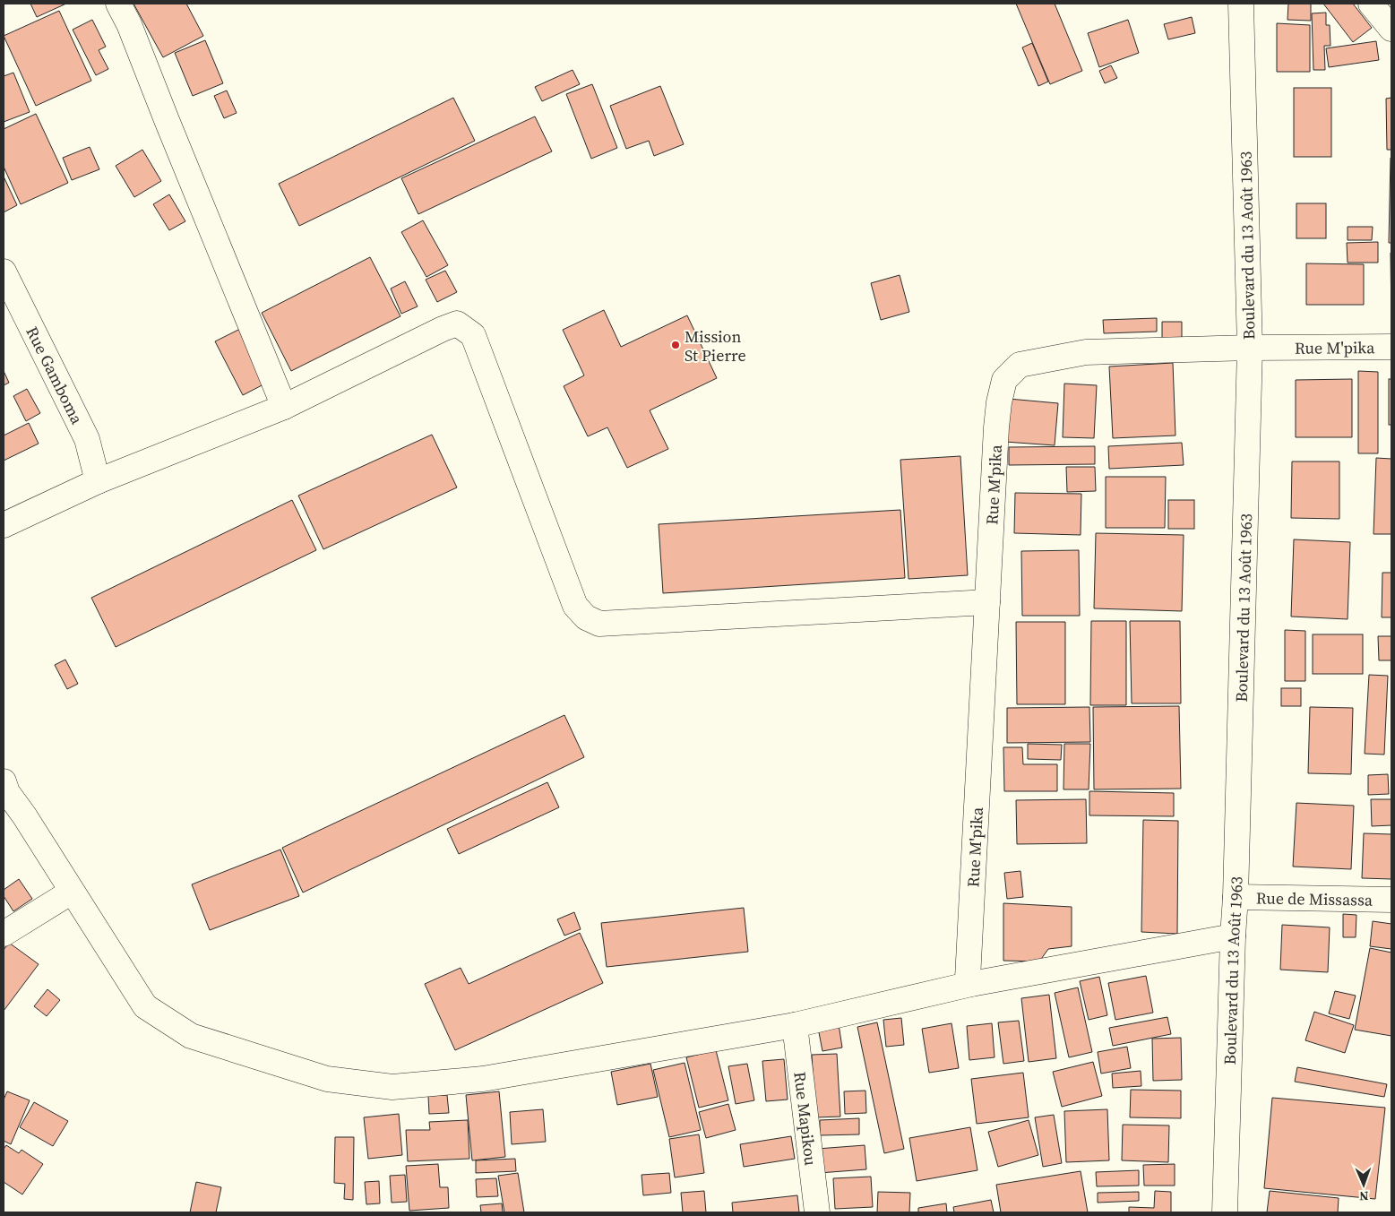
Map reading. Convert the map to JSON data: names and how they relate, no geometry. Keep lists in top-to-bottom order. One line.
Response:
{"streets":{"street":["Boulevard du 13 Août 1963","Rue M'pika","Rue Gamboma","Rue de Missassa","Rue Mapikou"]},"crossings":[["Boulevard du 13 Août 1963","Rue M'pika"],["Boulevard du 13 Août 1963","Rue de Missassa"]],"places":["Mission St Pierre"],"north":"bottom"}
